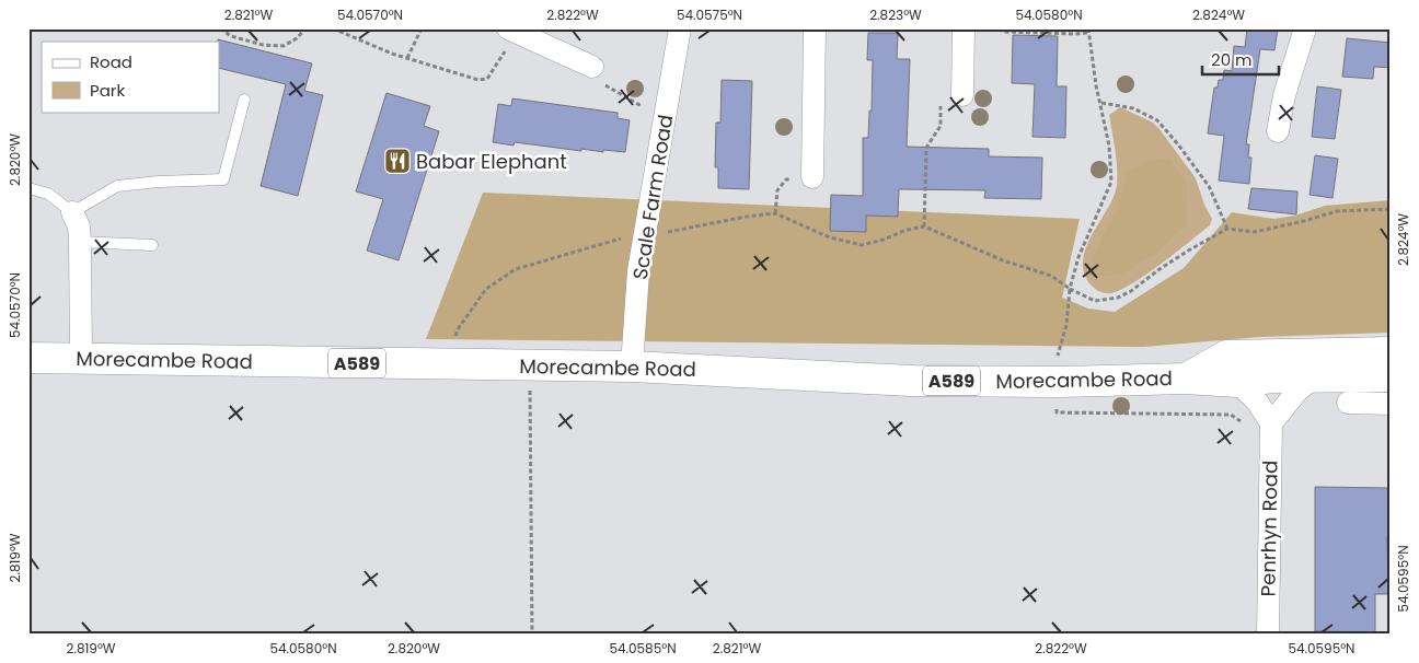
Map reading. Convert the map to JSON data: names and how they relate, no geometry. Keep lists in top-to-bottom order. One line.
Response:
{"streets":{"main road":["Morecambe Road","A589"],"street":["Scale Farm Road","Penrhyn Road"]},"crossings":[["Scale Farm Road","Morecambe Road"]],"places":{"restaurant":["Babar Elephant"]},"legend":["Road","Park"],"scale_bar":"20 m","coordinates":["2.821°W","54.0570°N","2.822°W","54.0575°N","2.823°W","54.0580°N","2.824°W","2.820°W","2.819°W","54.0595°N","54.0585°N"]}
